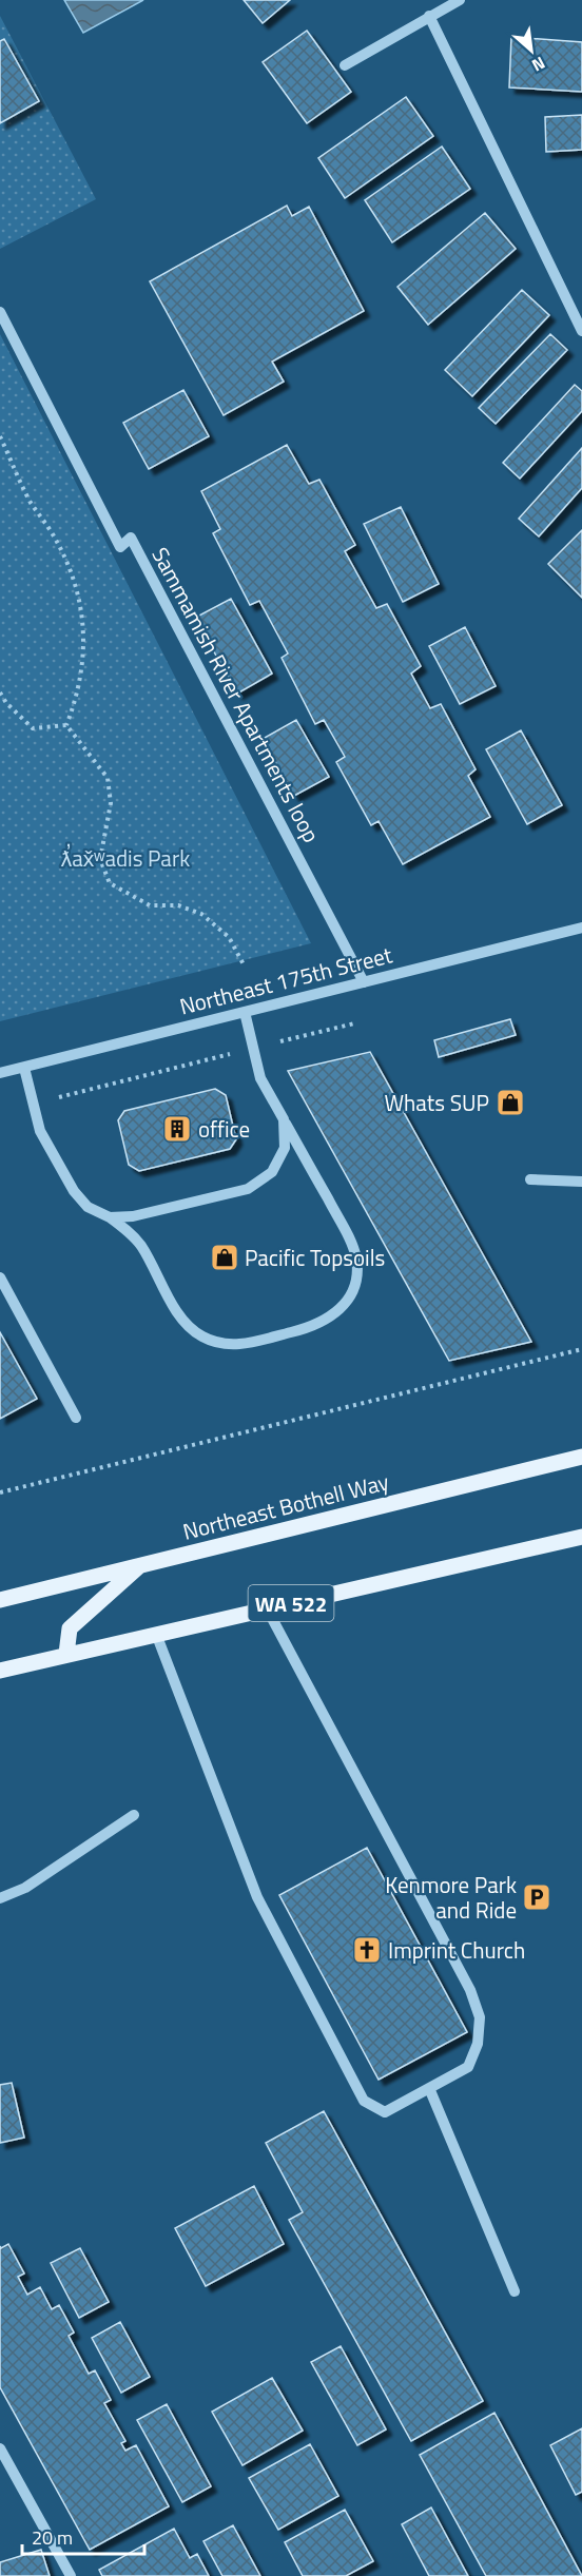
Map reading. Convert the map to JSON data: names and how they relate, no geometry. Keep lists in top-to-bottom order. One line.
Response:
{"streets":{"main road":["Northeast Bothell Way","WA 522"],"street":["Sammamish River Apartments loop","Northeast 175th Street"]},"crossings":[["Sammamish River Apartments loop","Northeast 175th Street"]],"parks":["ƛ̕ax̌ʷadis Park"],"places":{"shop":["Whats SUP","Pacific Topsoils"],"building":["office"],"parking":["Kenmore Park and Ride"],"church":["Imprint Church"]},"scale_bar":"20 m","north":"bottom right"}
